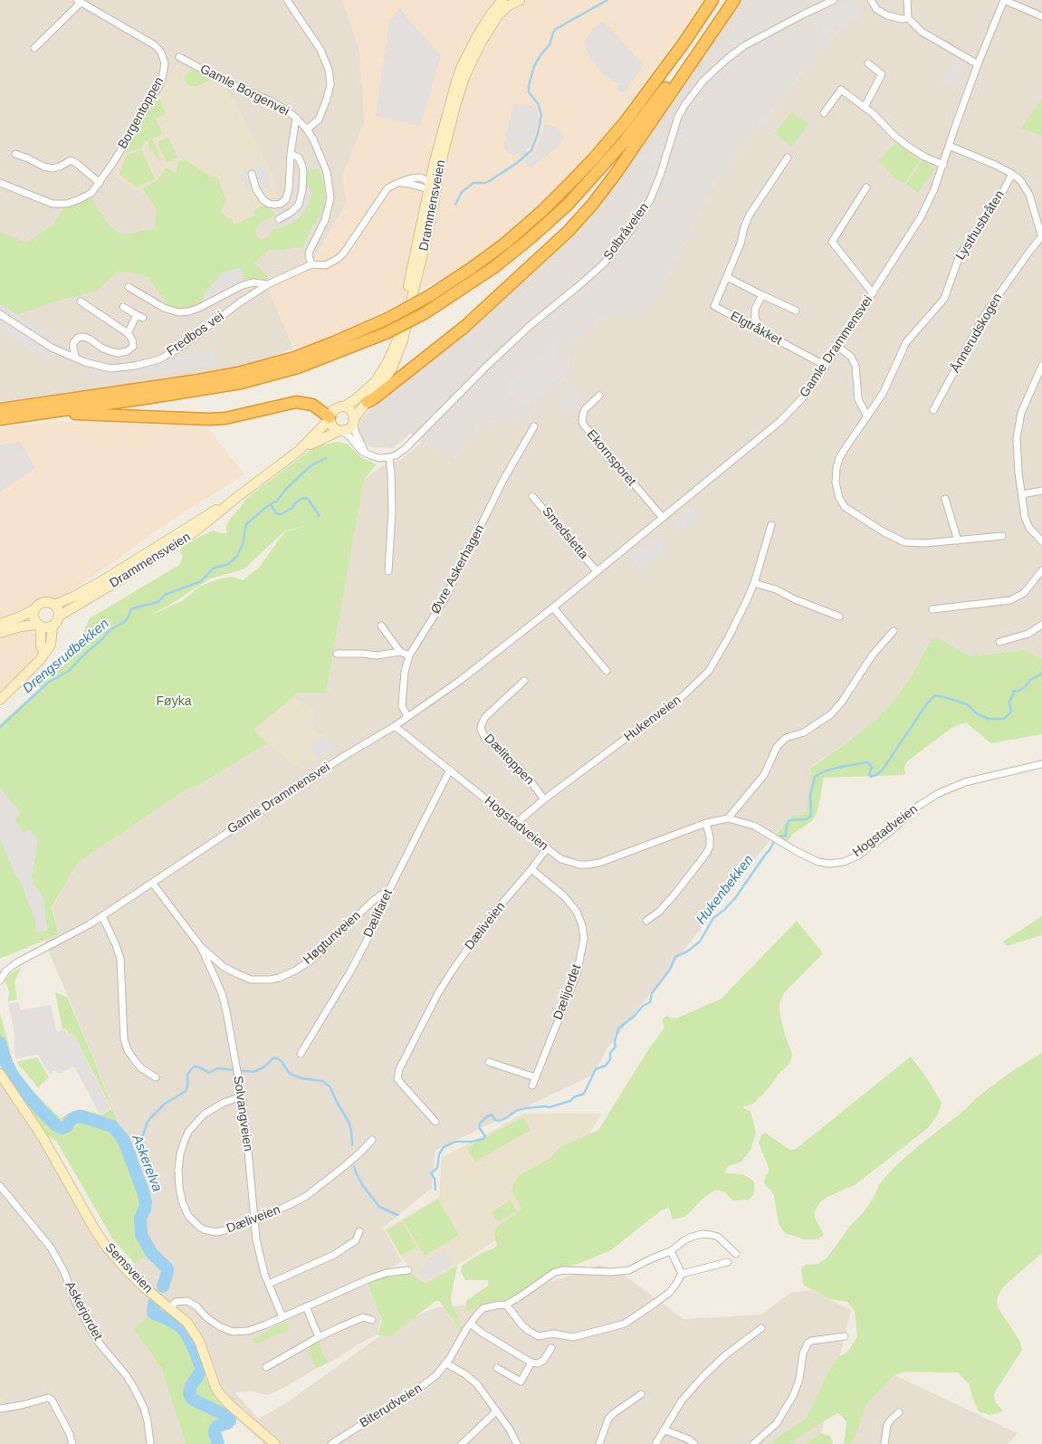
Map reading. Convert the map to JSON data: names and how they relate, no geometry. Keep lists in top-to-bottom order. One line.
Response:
{"streets":{"main road":["Drammensveien","Semsveien"],"street":["Gamle Borgenvei","Borgentoppen","Lysthusbråten","Solbråveien","Elgtråkket","Ånnerudskogen","Fredbos vei","Gamle Drammensvei","Ekornsporet","Smedsletta","Øvre Askerhagen","Hukenveien","Dælitoppen","Hogstadveien","Dælifaret","Dæliveien","Høgtunveien","Dælijordet","Solvangveien","Askerjordet","Biterudveien"]},"crossings":[["Gamle Borgenvei","Fredbos vei"],["Lysthusbråten","Ånnerudskogen"],["Elgtråkket","Gamle Drammensvei"],["Ånnerudskogen","Gamle Drammensvei"],["Gamle Drammensvei","Ekornsporet"],["Gamle Drammensvei","Smedsletta"],["Gamle Drammensvei","Øvre Askerhagen"],["Gamle Drammensvei","Hogstadveien"],["Gamle Drammensvei","Høgtunveien"],["Hukenveien","Dælitoppen"],["Hukenveien","Hogstadveien"],["Hogstadveien","Dælifaret"],["Hogstadveien","Dæliveien"],["Dælifaret","Høgtunveien"],["Dæliveien","Dælijordet"],["Dæliveien","Solvangveien"],["Høgtunveien","Solvangveien"]],"water":["Drengsrudbekken","Hukenbekken","Askerelva"],"parks":["Føyka"]}
